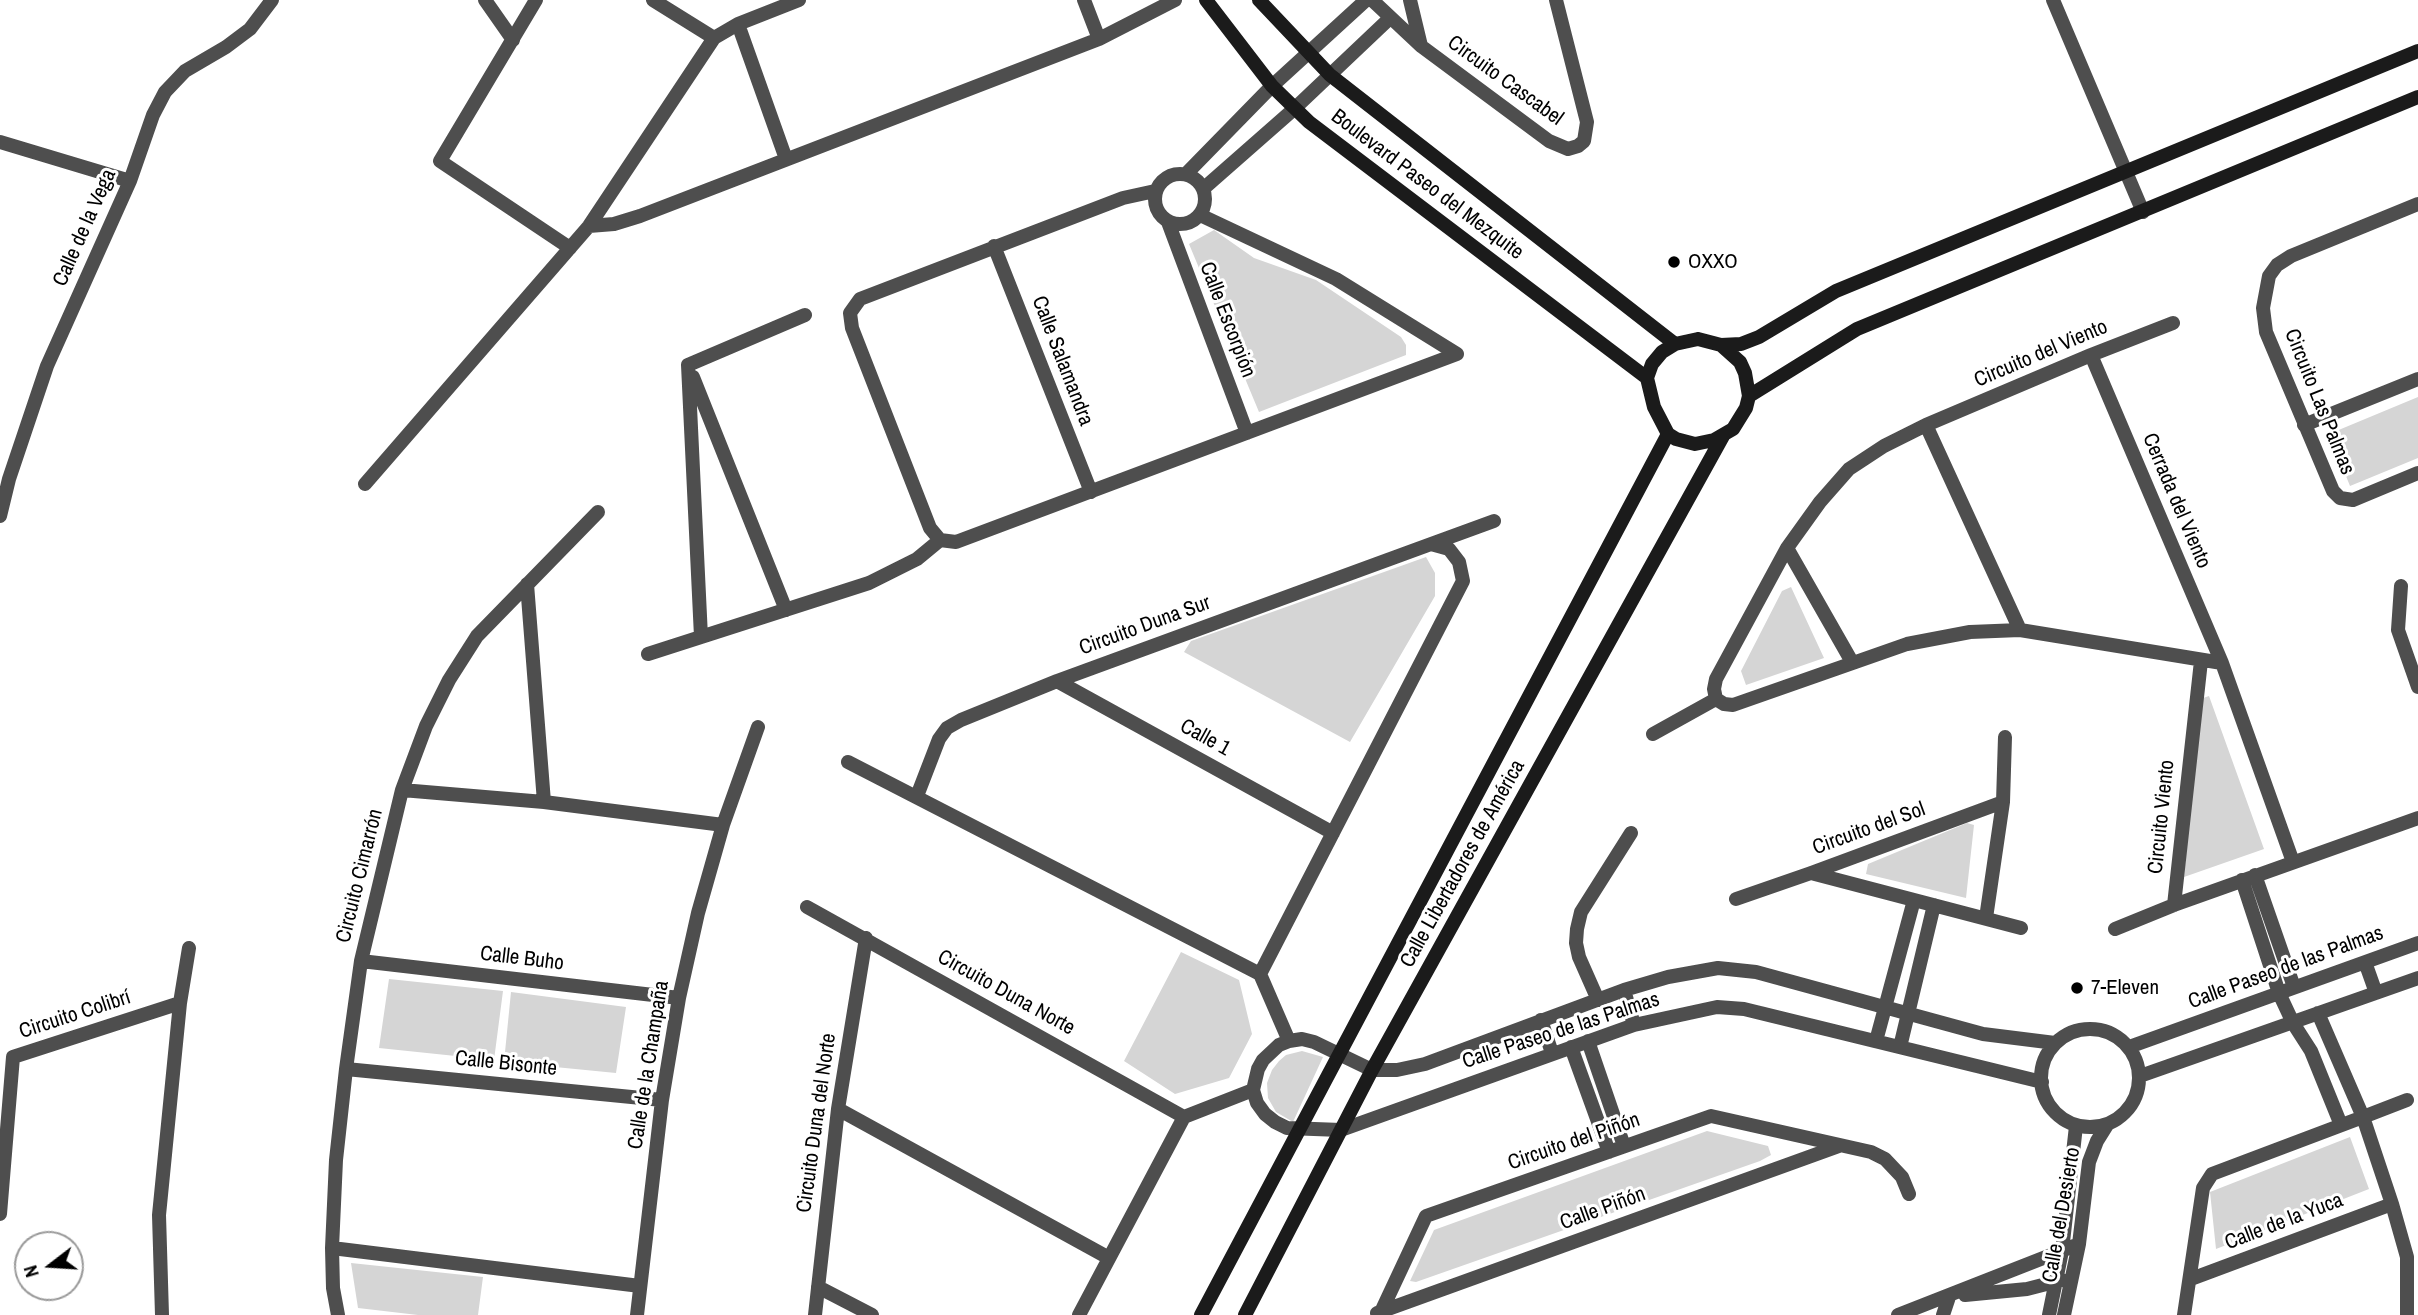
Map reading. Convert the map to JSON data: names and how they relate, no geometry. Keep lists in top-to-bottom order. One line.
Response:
{"streets":{"street":["Circuito Cascabel","Boulevard Paseo del Mezquite","Calle de la Vega","Calle Escorpión","Circuito del Viento","Calle Salamandra","Circuito Las Palmas","Cerrada del Viento","Circuito Duna Sur","Calle 1","Circuito Viento","Circuito del Sol","Calle Libertadores de América","Circuito Cimarrón","Calle Buho","Calle Paseo de las Palmas","Circuito Duna Norte","Circuito Colibrí","Calle Bisonte","Calle de la Champaña","Circuito Duna del Norte","Circuito del Piñón","Calle Piñón","Calle del Desierto","Calle de la Yuca"]},"crossings":[["Boulevard Paseo del Mezquite","Calle Libertadores de América"],["Circuito del Viento","Cerrada del Viento"],["Circuito Duna Sur","Calle 1"],["Calle Libertadores de América","Calle Paseo de las Palmas"],["Circuito Cimarrón","Calle Buho"],["Circuito Cimarrón","Calle Bisonte"],["Calle Buho","Calle de la Champaña"],["Calle Paseo de las Palmas","Calle del Desierto"],["Circuito Duna Norte","Circuito Duna del Norte"],["Calle Bisonte","Calle de la Champaña"],["Circuito del Piñón","Calle Piñón"]],"places":["OXXO","7-Eleven"],"north":"left"}
